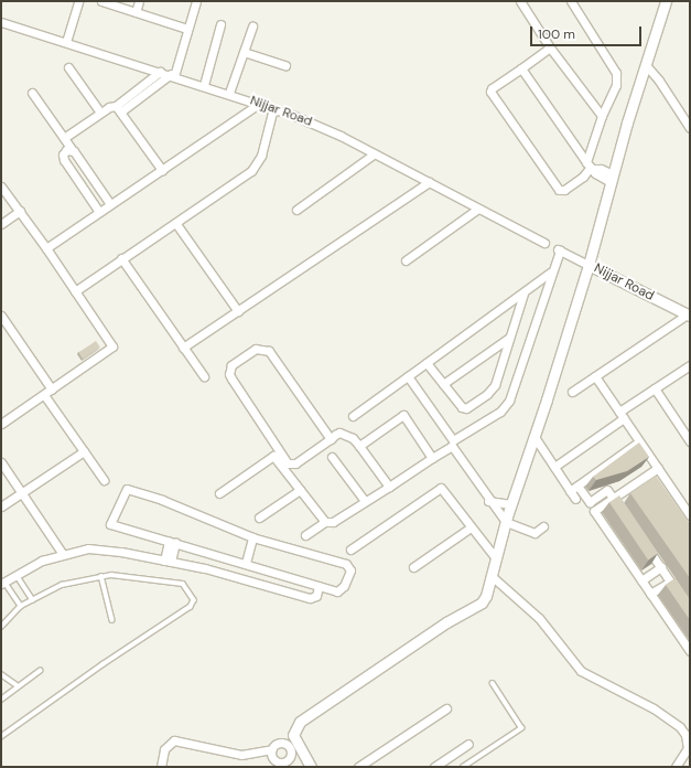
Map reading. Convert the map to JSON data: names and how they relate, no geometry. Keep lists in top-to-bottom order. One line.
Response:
{"streets":{"street":["Nijjar Road"]},"scale_bar":"100 m"}
